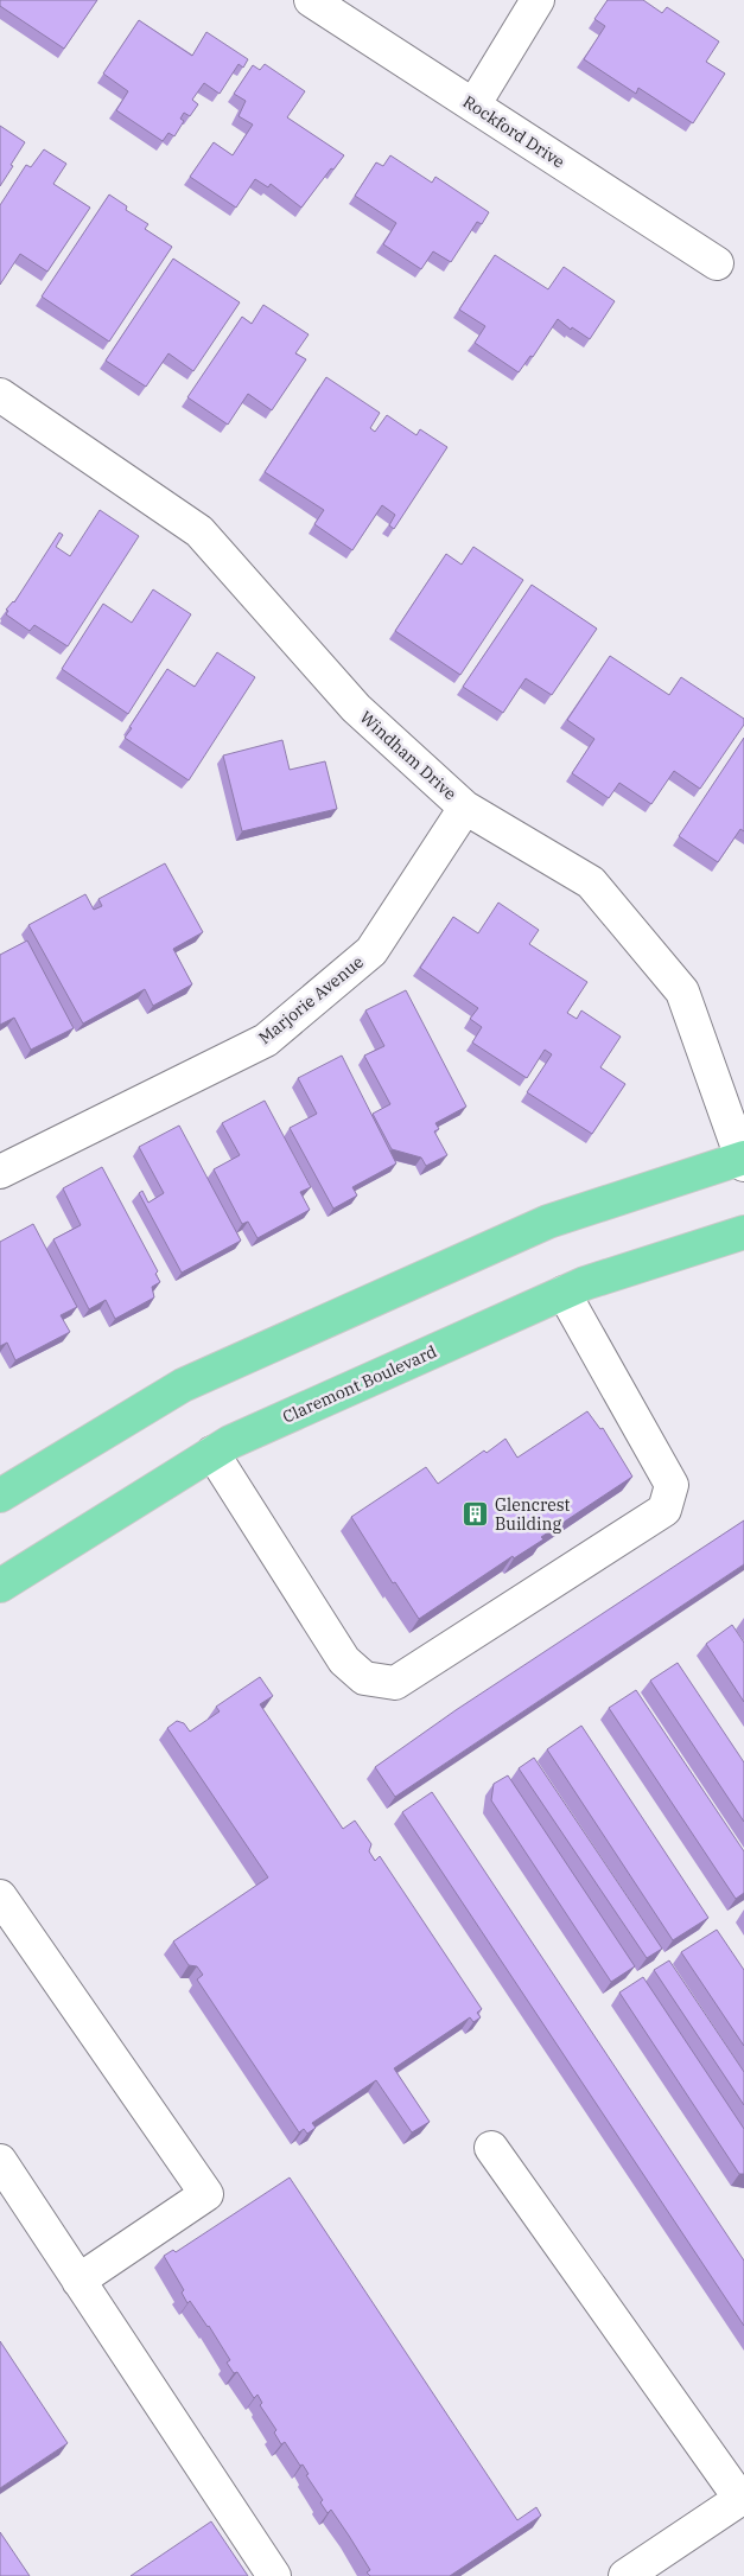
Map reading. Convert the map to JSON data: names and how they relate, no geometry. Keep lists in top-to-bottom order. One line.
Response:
{"streets":{"main road":["Claremont Boulevard"],"street":["Rockford Drive","Windham Drive","Marjorie Avenue"]},"crossings":[["Windham Drive","Marjorie Avenue"]],"places":{"building":["Glencrest Building"]}}
